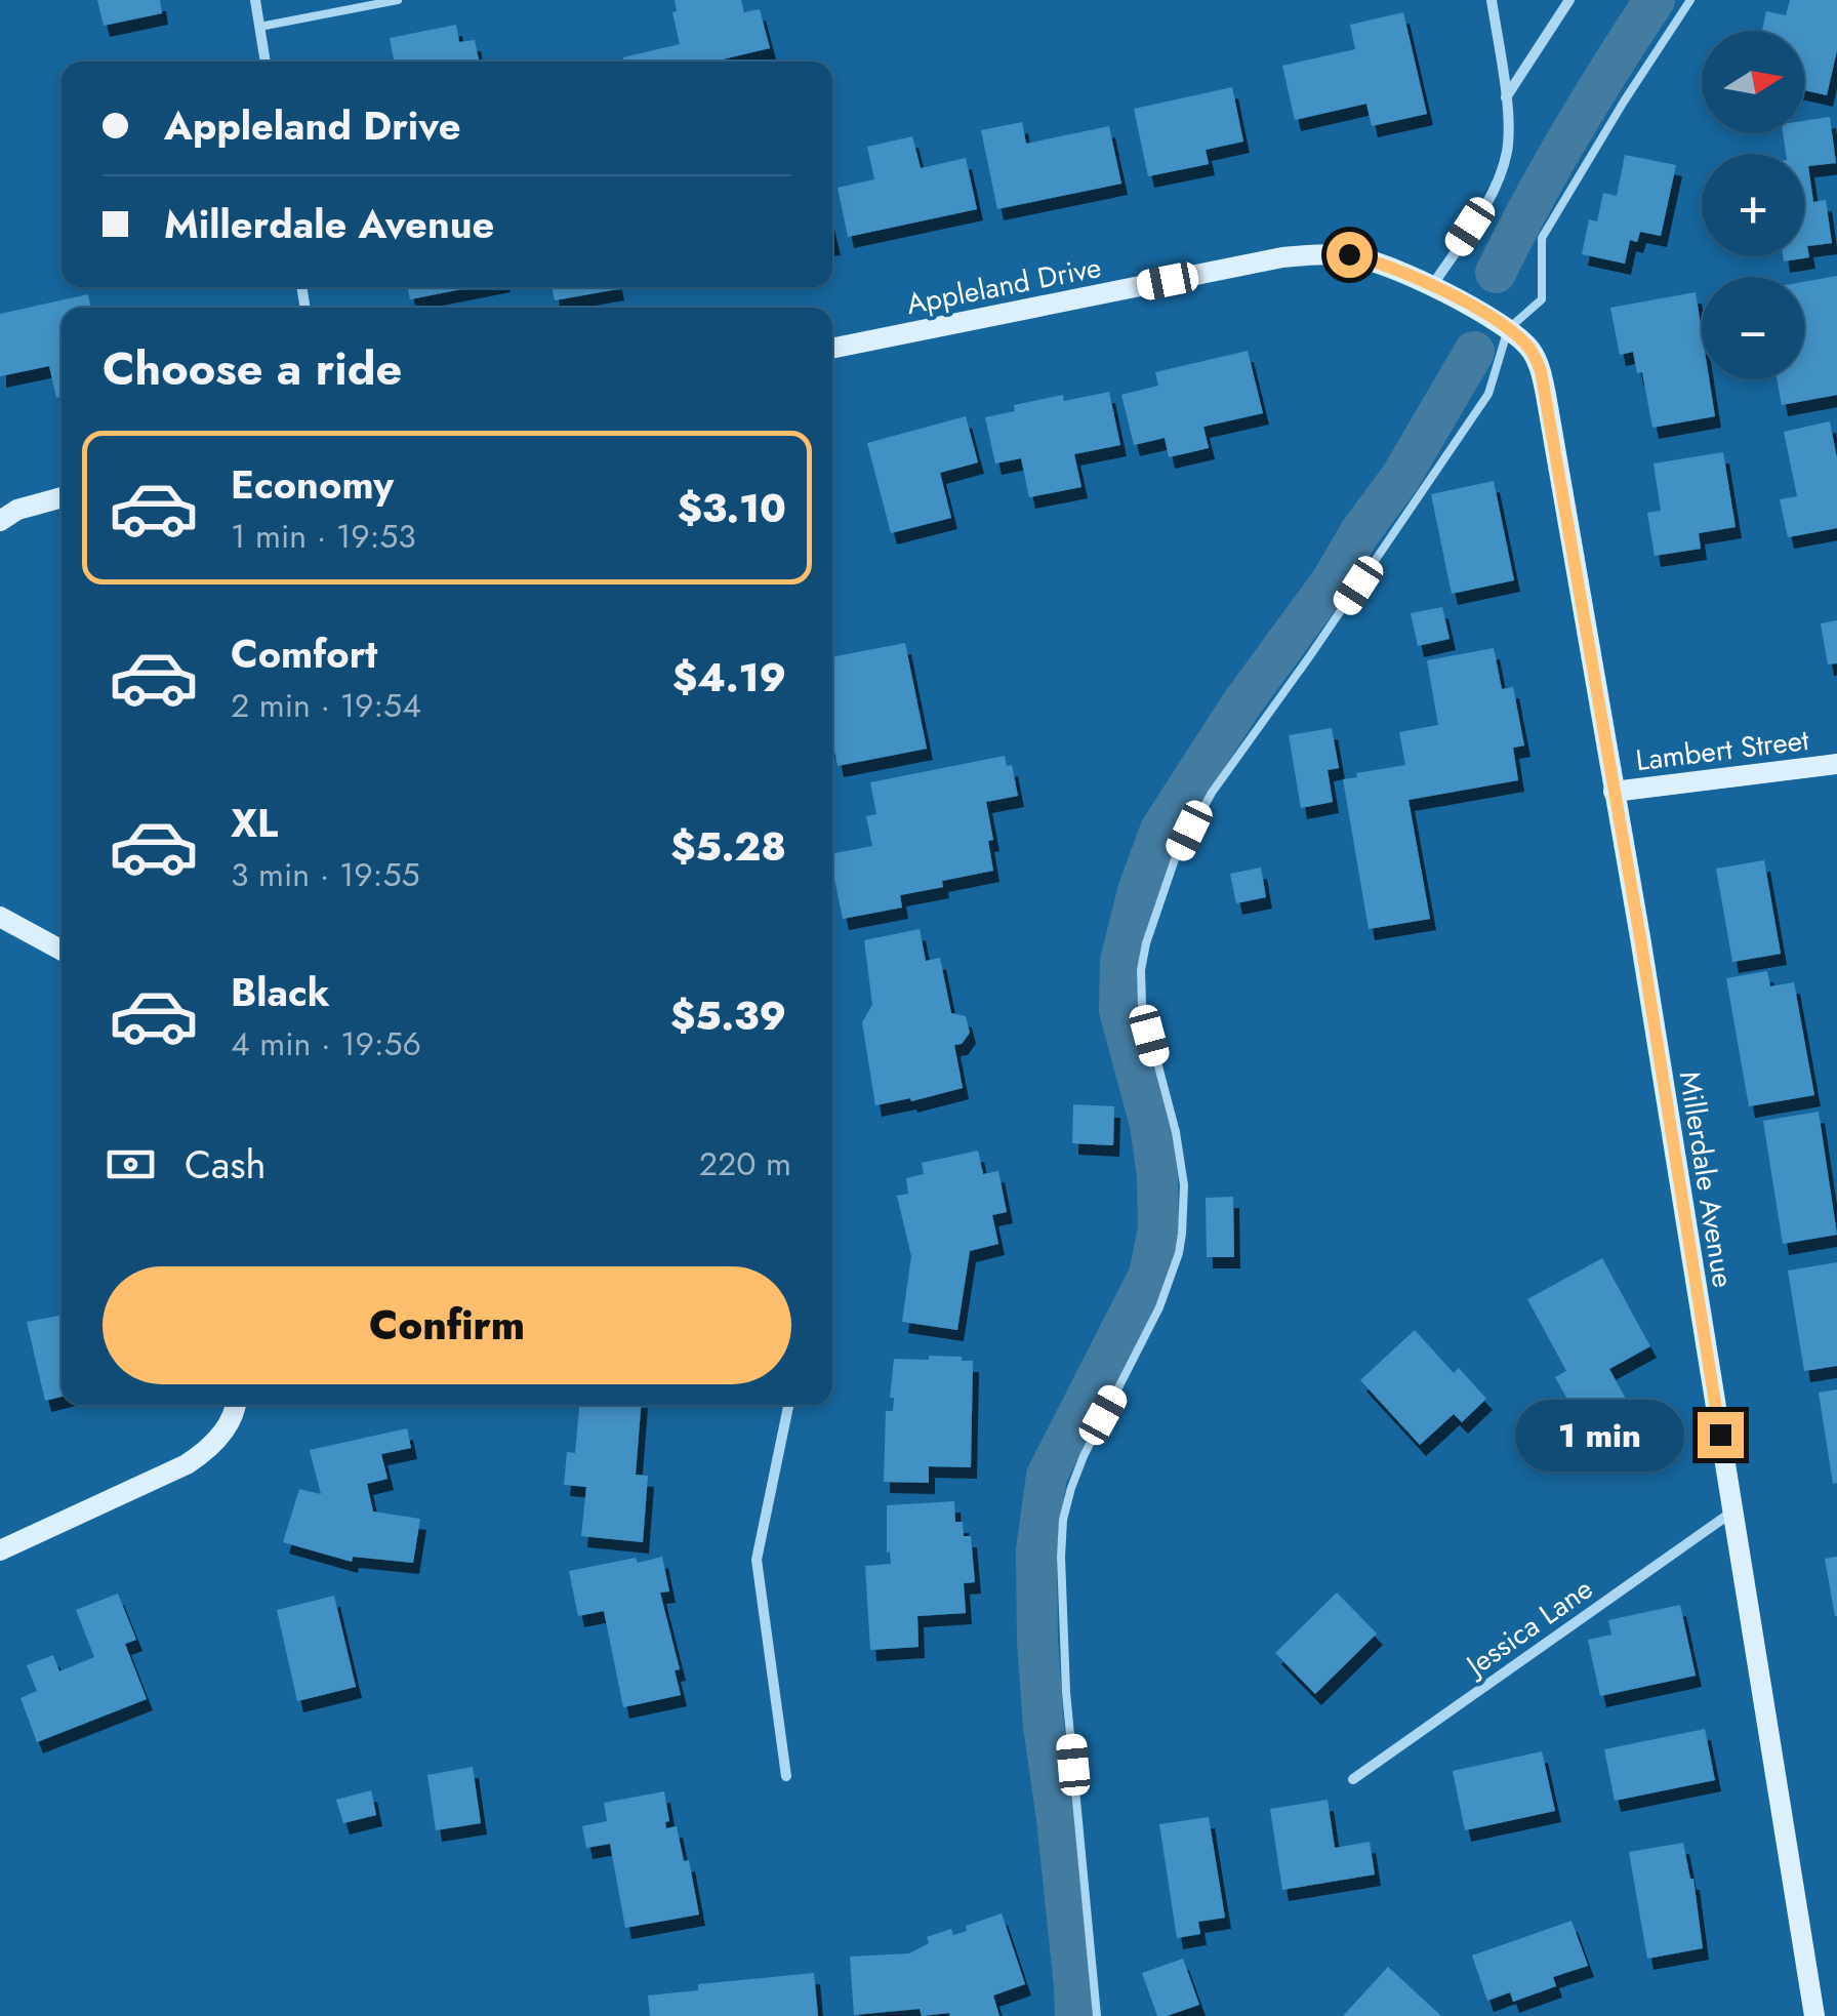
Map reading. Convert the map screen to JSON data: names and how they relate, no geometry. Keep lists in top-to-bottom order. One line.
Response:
{"streets":{"street":["Appleland Drive","Lambert Street","Millerdale Avenue","Jessica Lane"]},"crossings":[["Appleland Drive","Millerdale Avenue"],["Lambert Street","Millerdale Avenue"],["Millerdale Avenue","Jessica Lane"]],"north":"right","page":{"map_buttons":["+","−"],"banner":["Appleland Drive","Millerdale Avenue"],"heading":"Choose a ride","list":[{"name":"Economy","note":"1 min · 19:53","value":"$3.10"},{"name":"Comfort","note":"2 min · 19:54","value":"$4.19"},{"name":"XL","note":"3 min · 19:55","value":"$5.28"},{"name":"Black","note":"4 min · 19:56","value":"$5.39"}],"pay":["Cash","220 m"],"buttons":"Confirm","bubble":"1 min"}}
